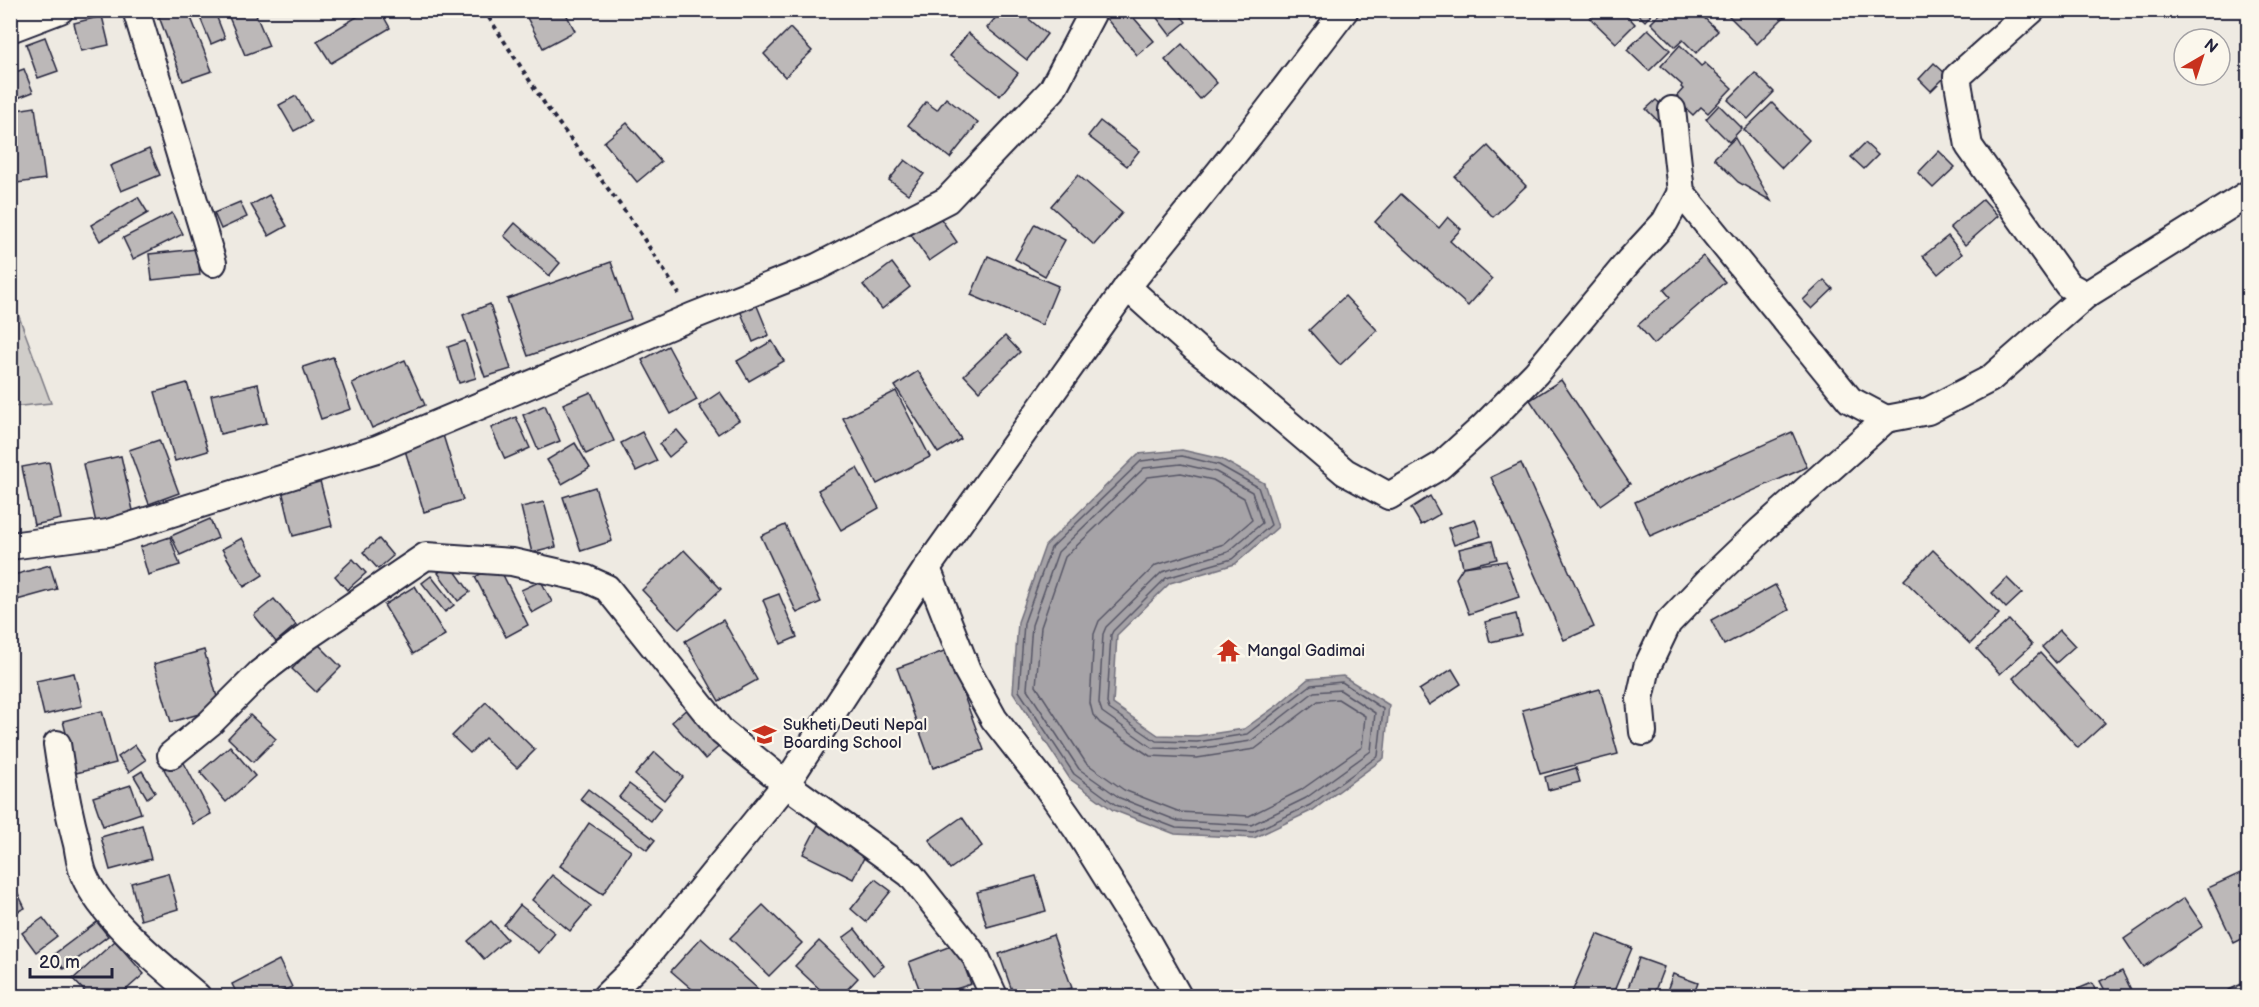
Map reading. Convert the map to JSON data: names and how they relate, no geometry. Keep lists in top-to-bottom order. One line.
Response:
{"places":{"temple":["Mangal Gadimai"],"school or university":["Sukheti Deuti Nepal Boarding School"]},"scale_bar":"20 m","north":"top right"}
